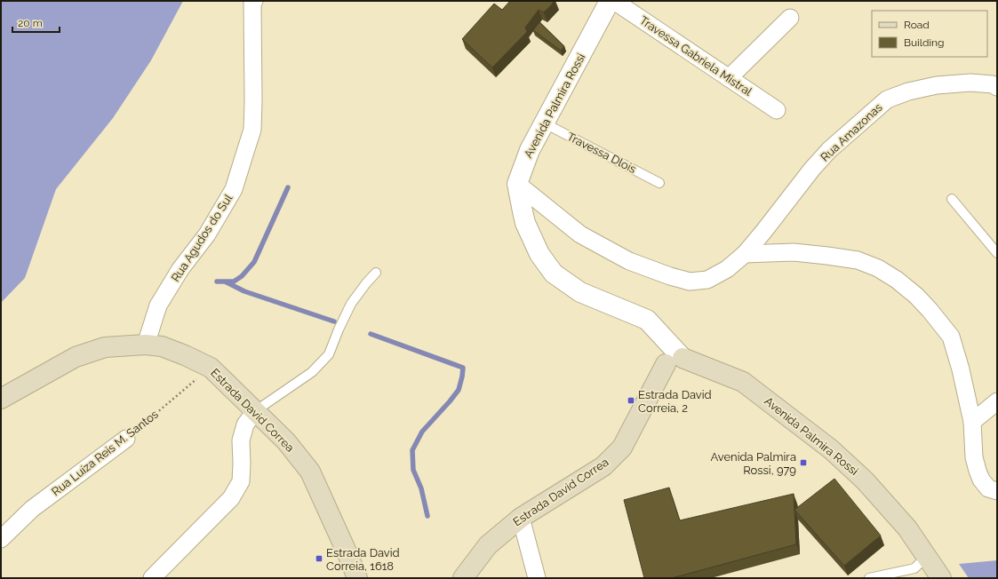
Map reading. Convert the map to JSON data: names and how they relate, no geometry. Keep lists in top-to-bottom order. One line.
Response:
{"streets":{"main road":["Avenida Palmira Rossi","Estrada David Correa"],"street":["Travessa Gabriela Mistral","Rua Amazonas","Rua Agudos do Sul","Rua Luíza Reis M. Santos"],"lane":["Travessa Dlois"]},"crossings":[["Avenida Palmira Rossi","Rua Amazonas"],["Avenida Palmira Rossi","Travessa Dlois"],["Avenida Palmira Rossi","Estrada David Correa"],["Rua Agudos do Sul","Estrada David Correa"],["Estrada David Correa","Rua Luíza Reis M. Santos"]],"places":{"transit":["Estrada David Correia, 2","Avenida Palmira Rossi, 979","Estrada David Correia, 1618"]},"legend":["Road","Building"],"scale_bar":"20 m"}
